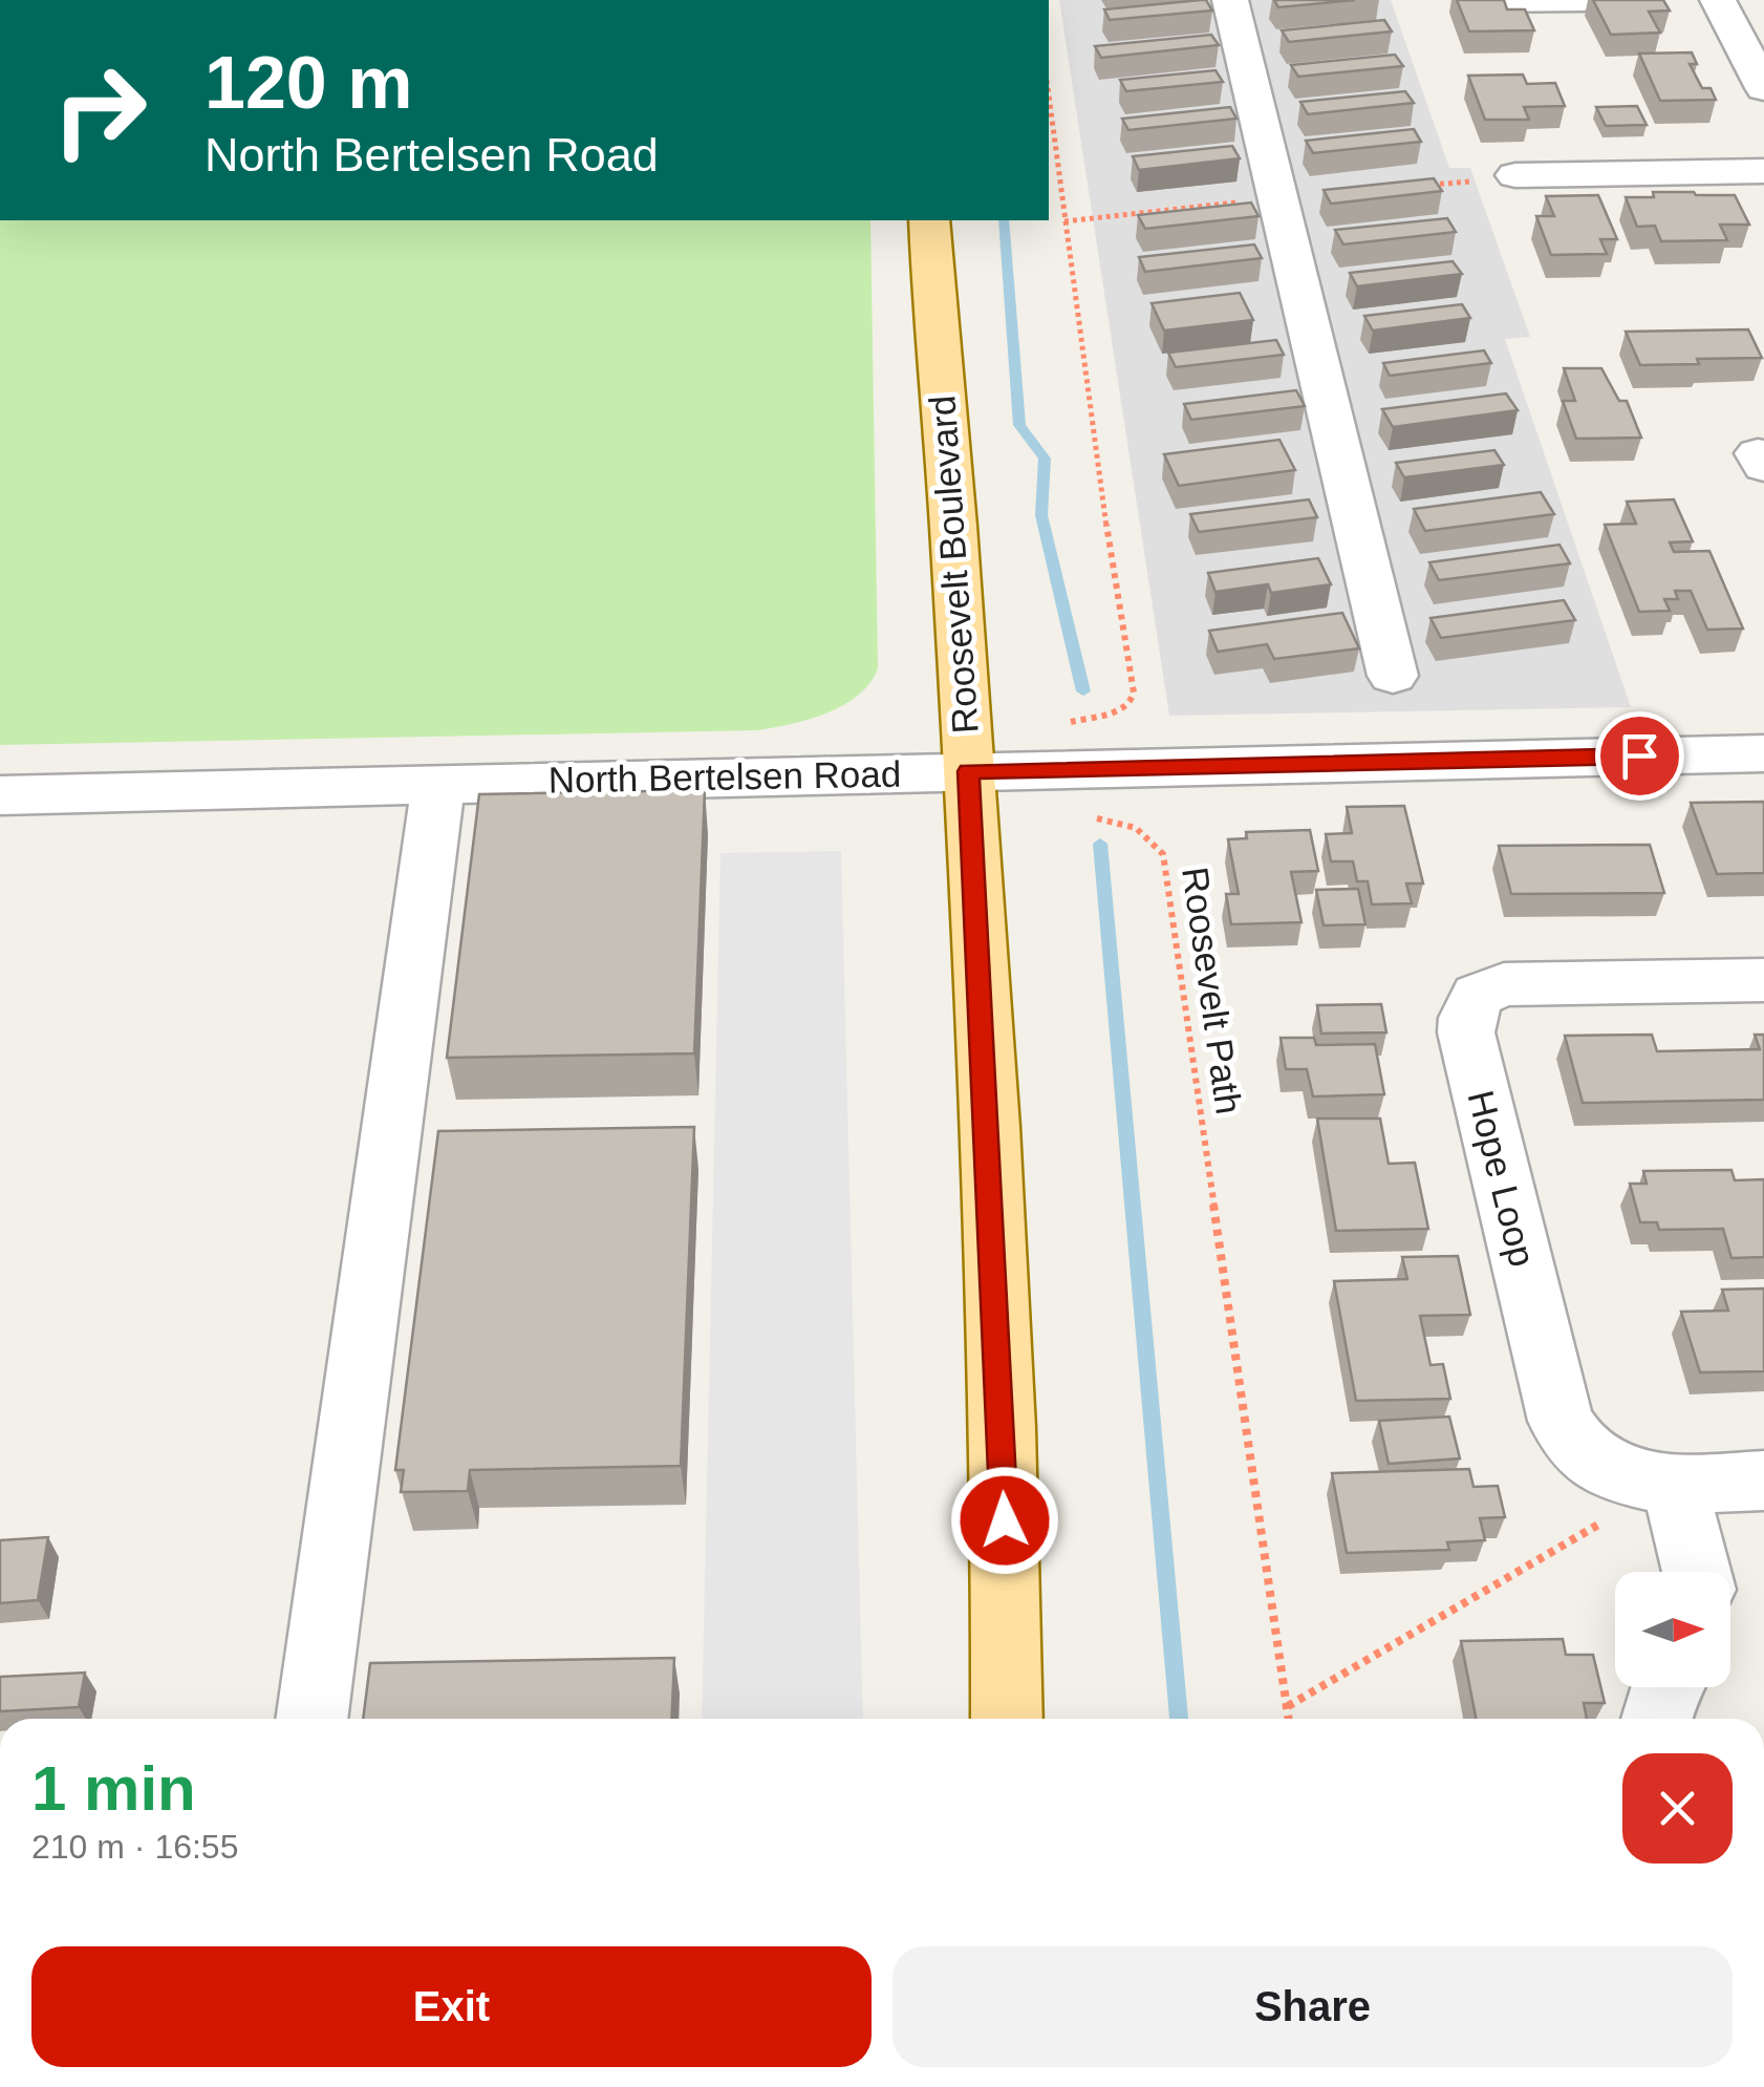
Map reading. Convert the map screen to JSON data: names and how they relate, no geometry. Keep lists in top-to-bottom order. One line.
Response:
{"streets":{"main road":["Roosevelt Boulevard"],"street":["North Bertelsen Road","Hope Loop"],"path":["Roosevelt Path"]},"crossings":[["Roosevelt Boulevard","North Bertelsen Road"],["North Bertelsen Road","Roosevelt Path"]],"north":"right","page":{"turn":["120 m","North Bertelsen Road"],"heading":["1 min","210 m · 16:55"],"buttons":["Exit","Share"]}}
